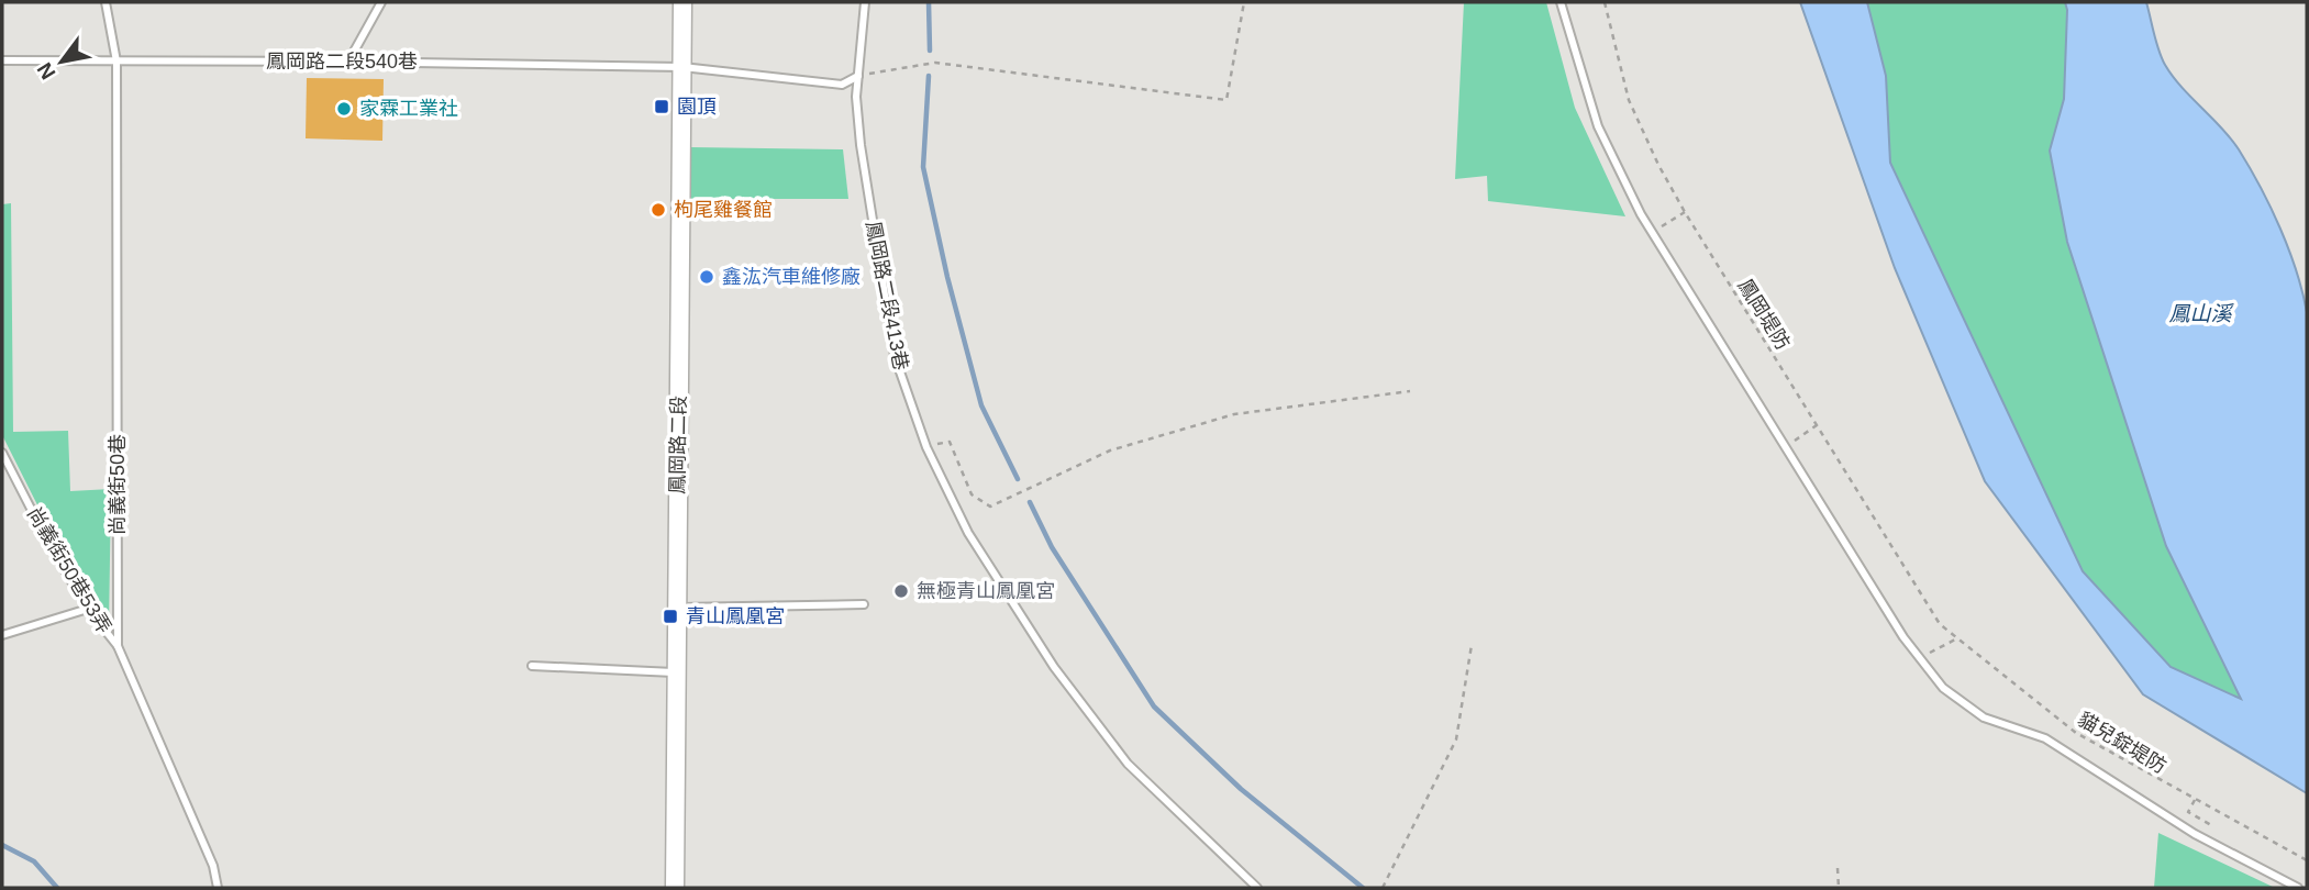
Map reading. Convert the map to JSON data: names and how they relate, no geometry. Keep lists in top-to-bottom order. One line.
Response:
{"streets":{"street":["鳳岡路二段"],"lane":["鳳岡路二段540巷","鳳岡路二段413巷","尚義街50巷","尚義街50巷53弄"],"path":["鳳岡堤防","貓兒錠堤防"]},"crossings":[["鳳岡路二段540巷","鳳岡路二段413巷"],["鳳岡路二段540巷","鳳岡路二段"],["鳳岡路二段540巷","尚義街50巷"],["鳳岡堤防","貓兒錠堤防"],["尚義街50巷","尚義街50巷53弄"]],"water":["鳳山溪"],"places":{"transit":["園頂","青山鳳凰宮"],"other":["家霖工業社","枸尾雞餐館","鑫汯汽車維修廠","無極青山鳳凰宮"]},"north":"bottom left"}
